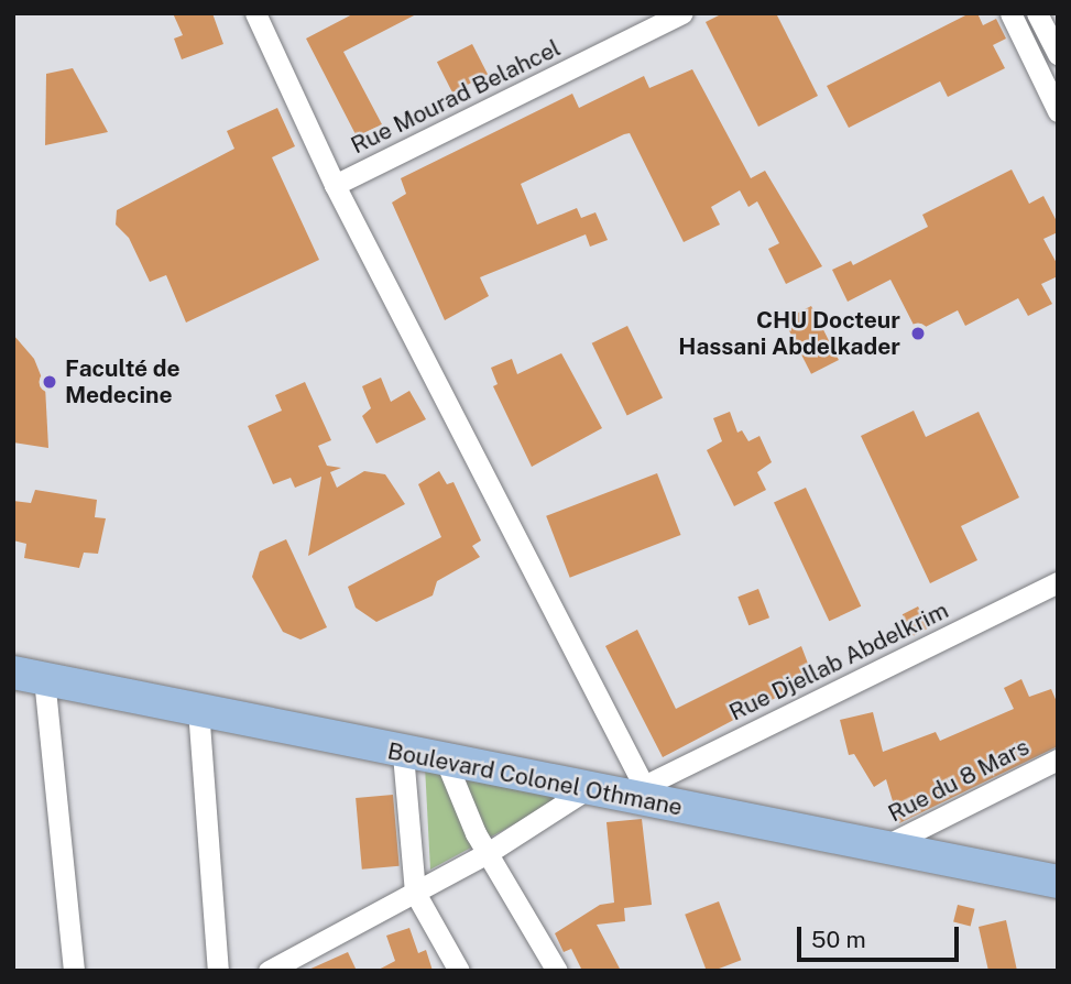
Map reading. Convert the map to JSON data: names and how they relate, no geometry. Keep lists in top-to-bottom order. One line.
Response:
{"streets":{"main road":["Boulevard Colonel Othmane"],"street":["Rue Mourad Belahcel","Rue Djellab Abdelkrim","Rue du 8 Mars"]},"crossings":[["Rue Djellab Abdelkrim","Boulevard Colonel Othmane"],["Boulevard Colonel Othmane","Rue du 8 Mars"]],"places":["CHU Docteur Hassani Abdelkader","Faculté de Medecine"],"scale_bar":"50 m"}
